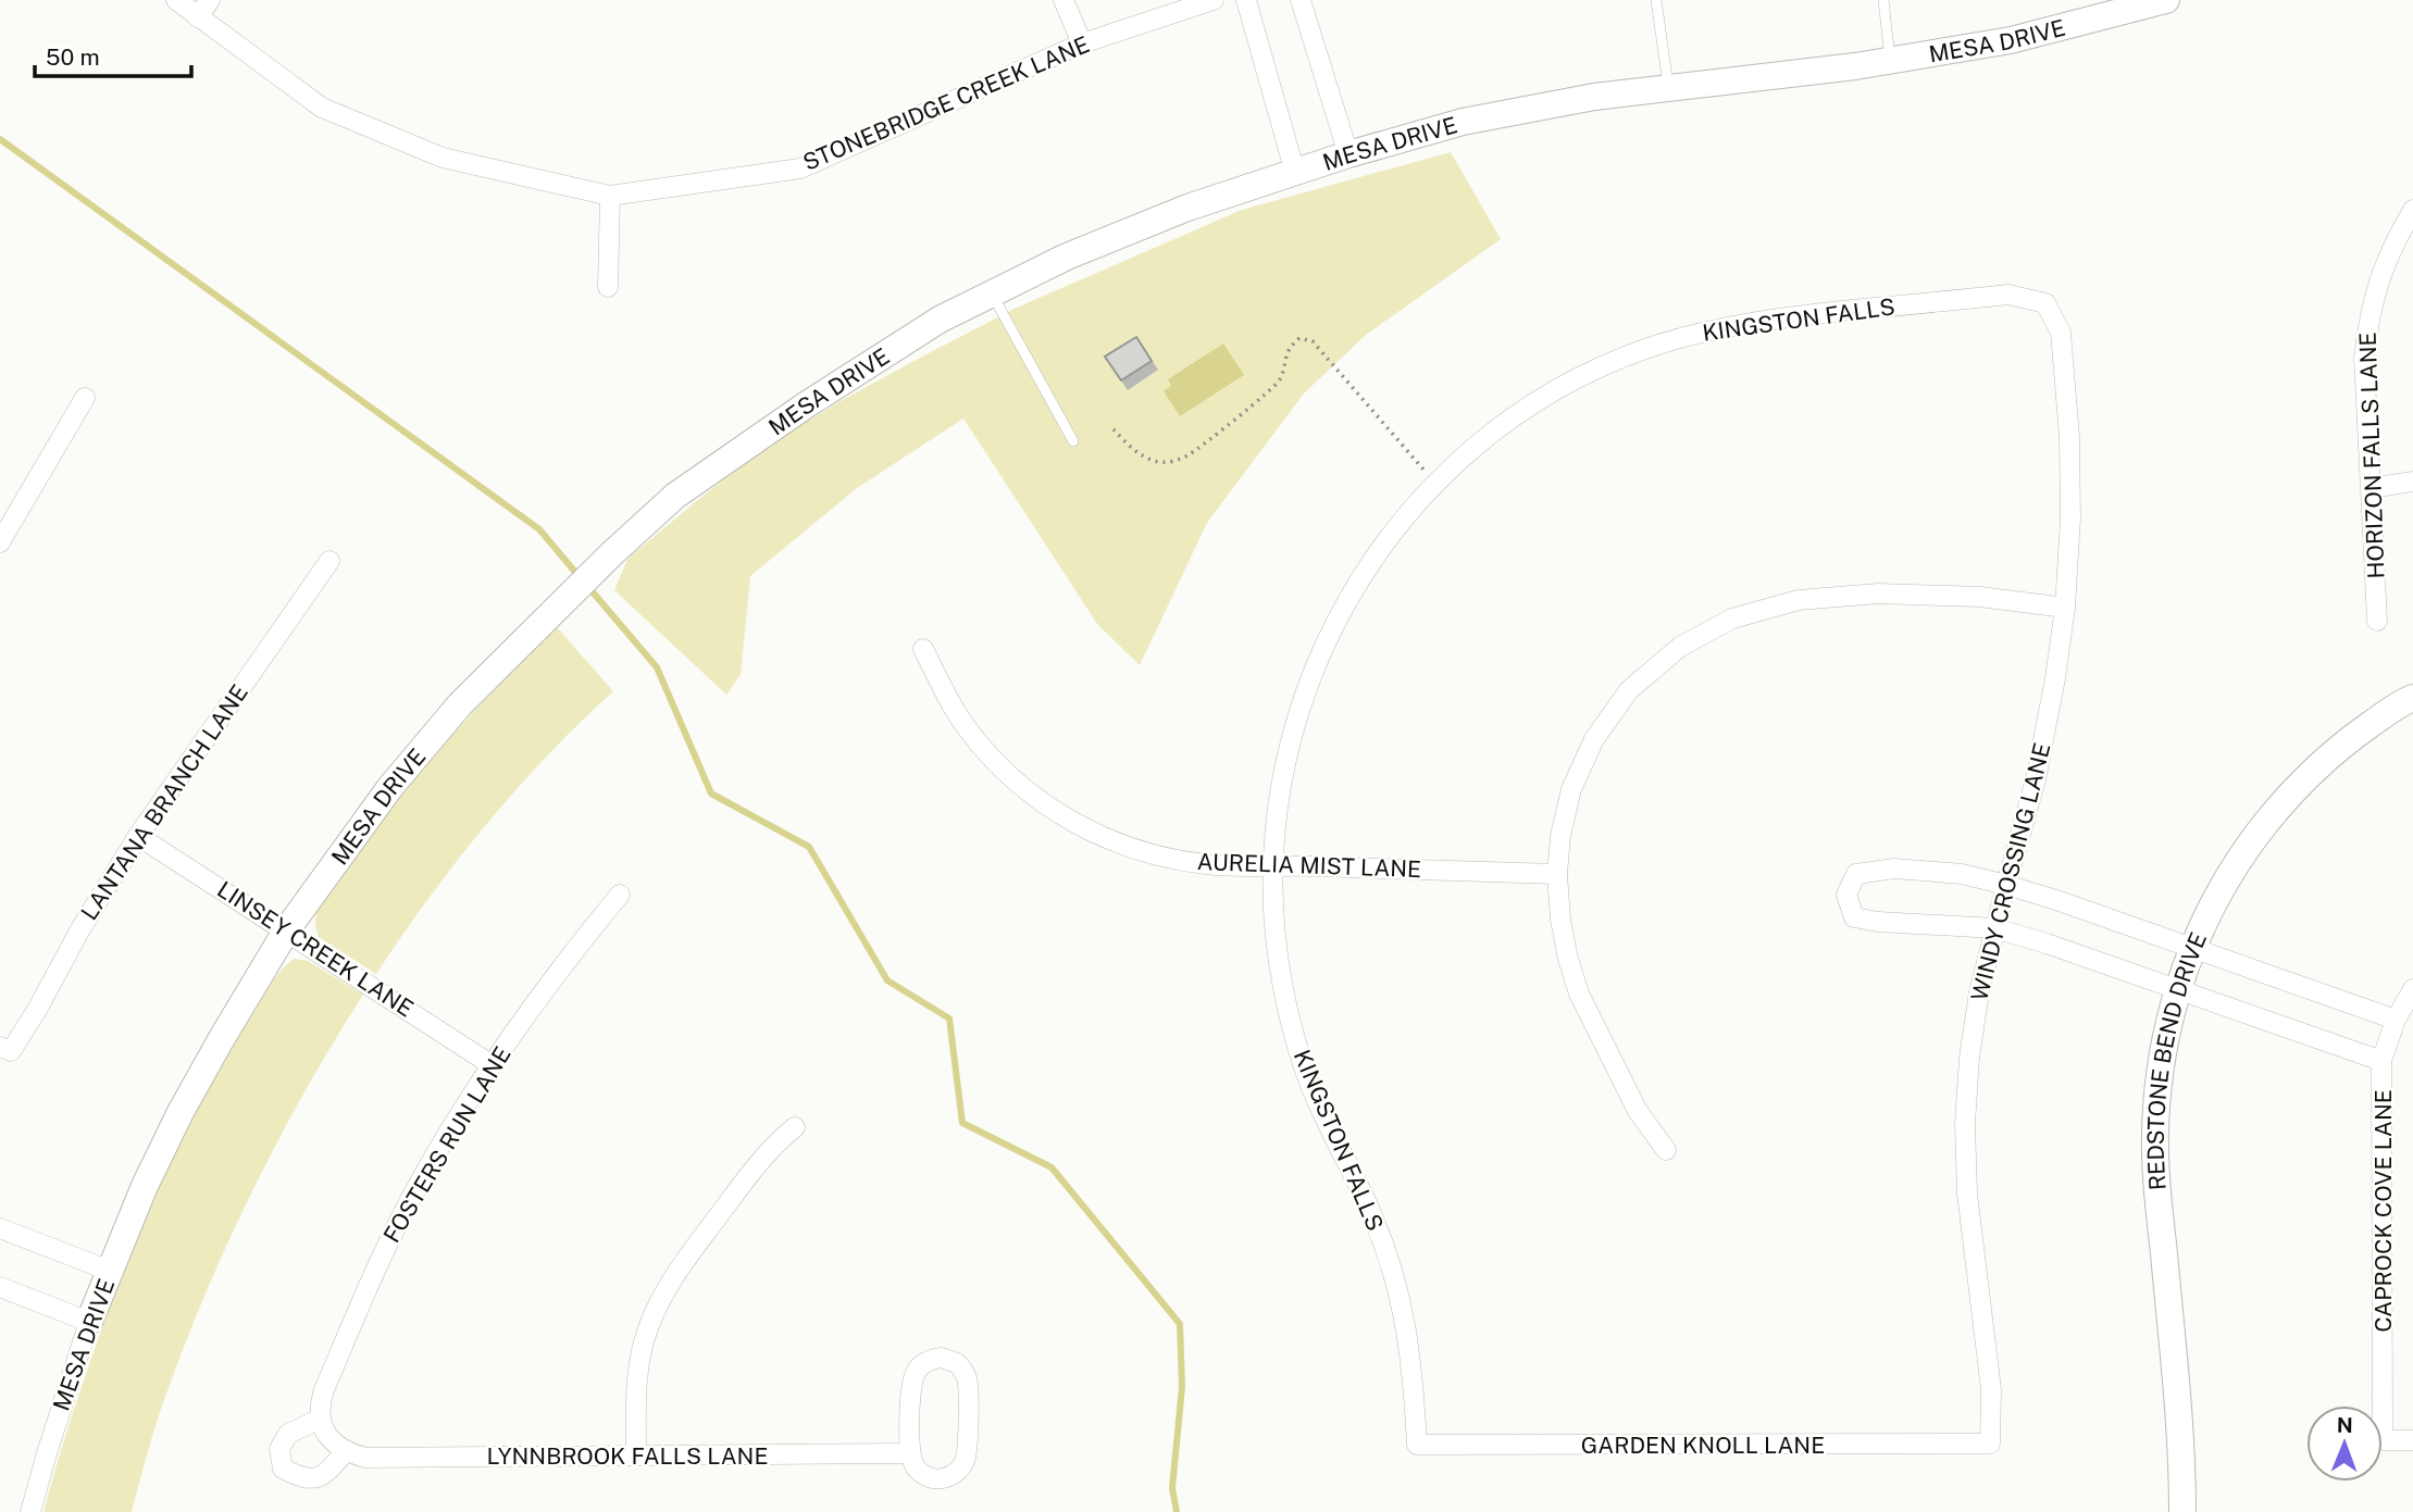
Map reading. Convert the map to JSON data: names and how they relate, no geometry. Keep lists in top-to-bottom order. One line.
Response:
{"streets":{"street":["MESA DRIVE","STONEBRIDGE CREEK LANE","KINGSTON FALLS","HORIZON FALLS LANE","LANTANA BRANCH LANE","AURELIA MIST LANE","WINDY CROSSING LANE","LINSEY CREEK LANE","REDSTONE BEND DRIVE","FOSTERS RUN LANE","CAPROCK COVE LANE","GARDEN KNOLL LANE","LYNNBROOK FALLS LANE"]},"crossings":[["MESA DRIVE","LINSEY CREEK LANE"],["KINGSTON FALLS","AURELIA MIST LANE"],["KINGSTON FALLS","WINDY CROSSING LANE"],["KINGSTON FALLS","GARDEN KNOLL LANE"],["LANTANA BRANCH LANE","LINSEY CREEK LANE"],["WINDY CROSSING LANE","GARDEN KNOLL LANE"],["LINSEY CREEK LANE","FOSTERS RUN LANE"],["FOSTERS RUN LANE","LYNNBROOK FALLS LANE"]],"scale_bar":"50 m","north":"top"}
